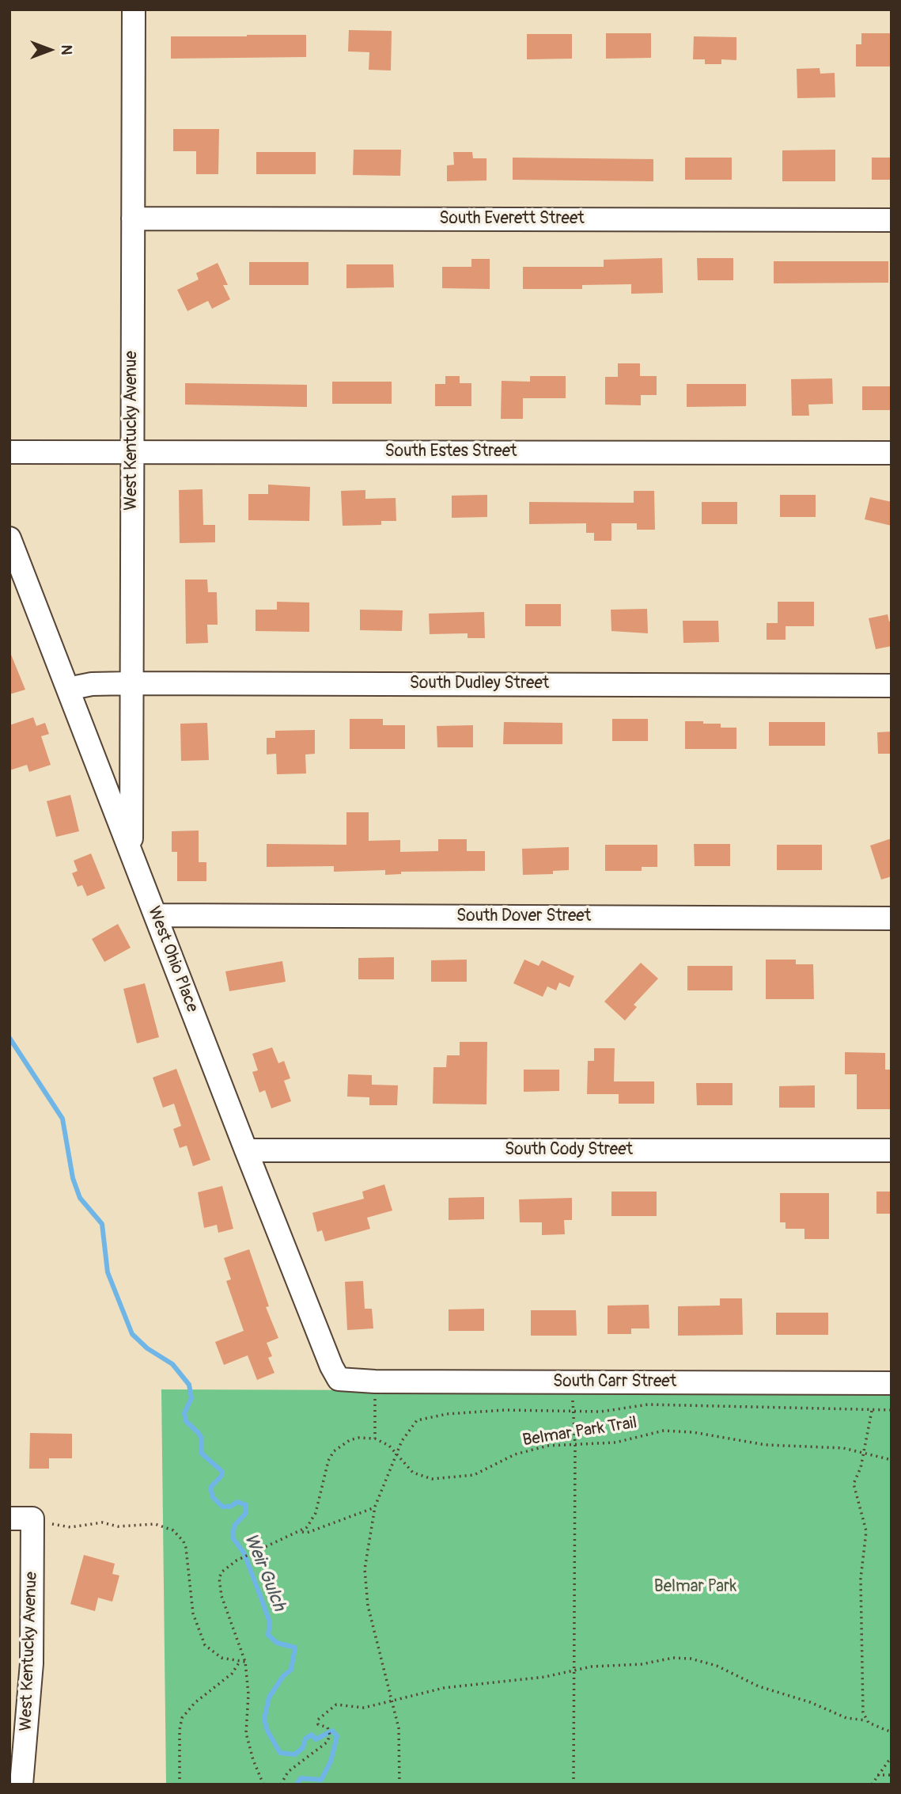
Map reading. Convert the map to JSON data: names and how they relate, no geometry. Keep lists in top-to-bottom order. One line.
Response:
{"streets":{"street":["South Everett Street","West Kentucky Avenue","South Estes Street","South Dudley Street","South Dover Street","West Ohio Place","South Cody Street","South Carr Street"],"path":["Belmar Park Trail"]},"crossings":[["South Everett Street","West Kentucky Avenue"],["West Kentucky Avenue","South Estes Street"],["West Kentucky Avenue","South Dudley Street"],["West Kentucky Avenue","West Ohio Place"],["South Dudley Street","West Ohio Place"],["South Dover Street","West Ohio Place"],["West Ohio Place","South Cody Street"],["West Ohio Place","South Carr Street"]],"water":["Weir Gulch"],"parks":["Belmar Park"],"north":"right"}
